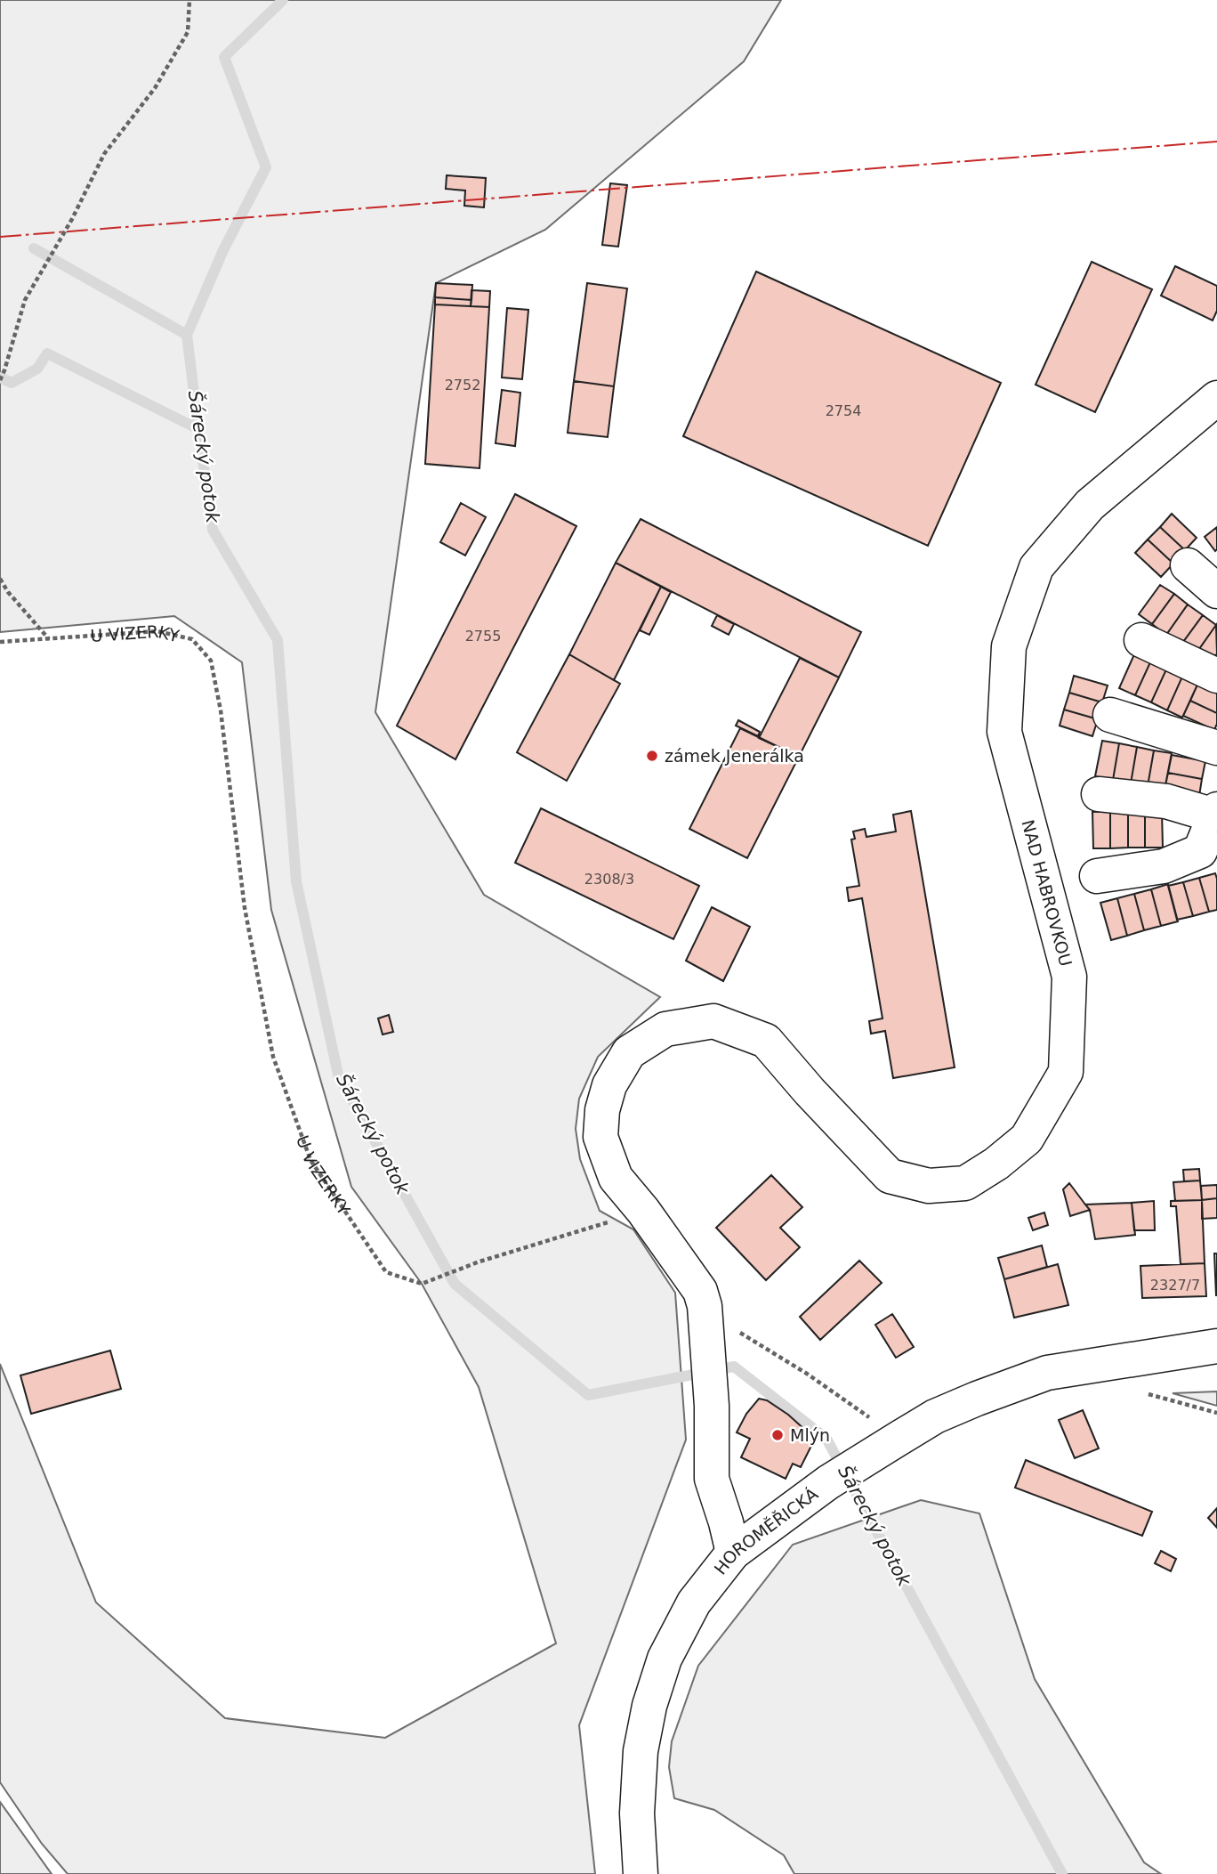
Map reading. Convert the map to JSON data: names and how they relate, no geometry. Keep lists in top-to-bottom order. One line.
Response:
{"streets":{"main road":["NAD HABROVKOU","HOROMĚŘICKÁ"],"path":["U VIZERKY"]},"crossings":[["U VIZERKY","NAD HABROVKOU"]],"water":["Šárecký potok"],"places":["zámek Jenerálka","Mlýn"],"house_numbers":["2752","2754","2755","2308/3","2327/7"]}
